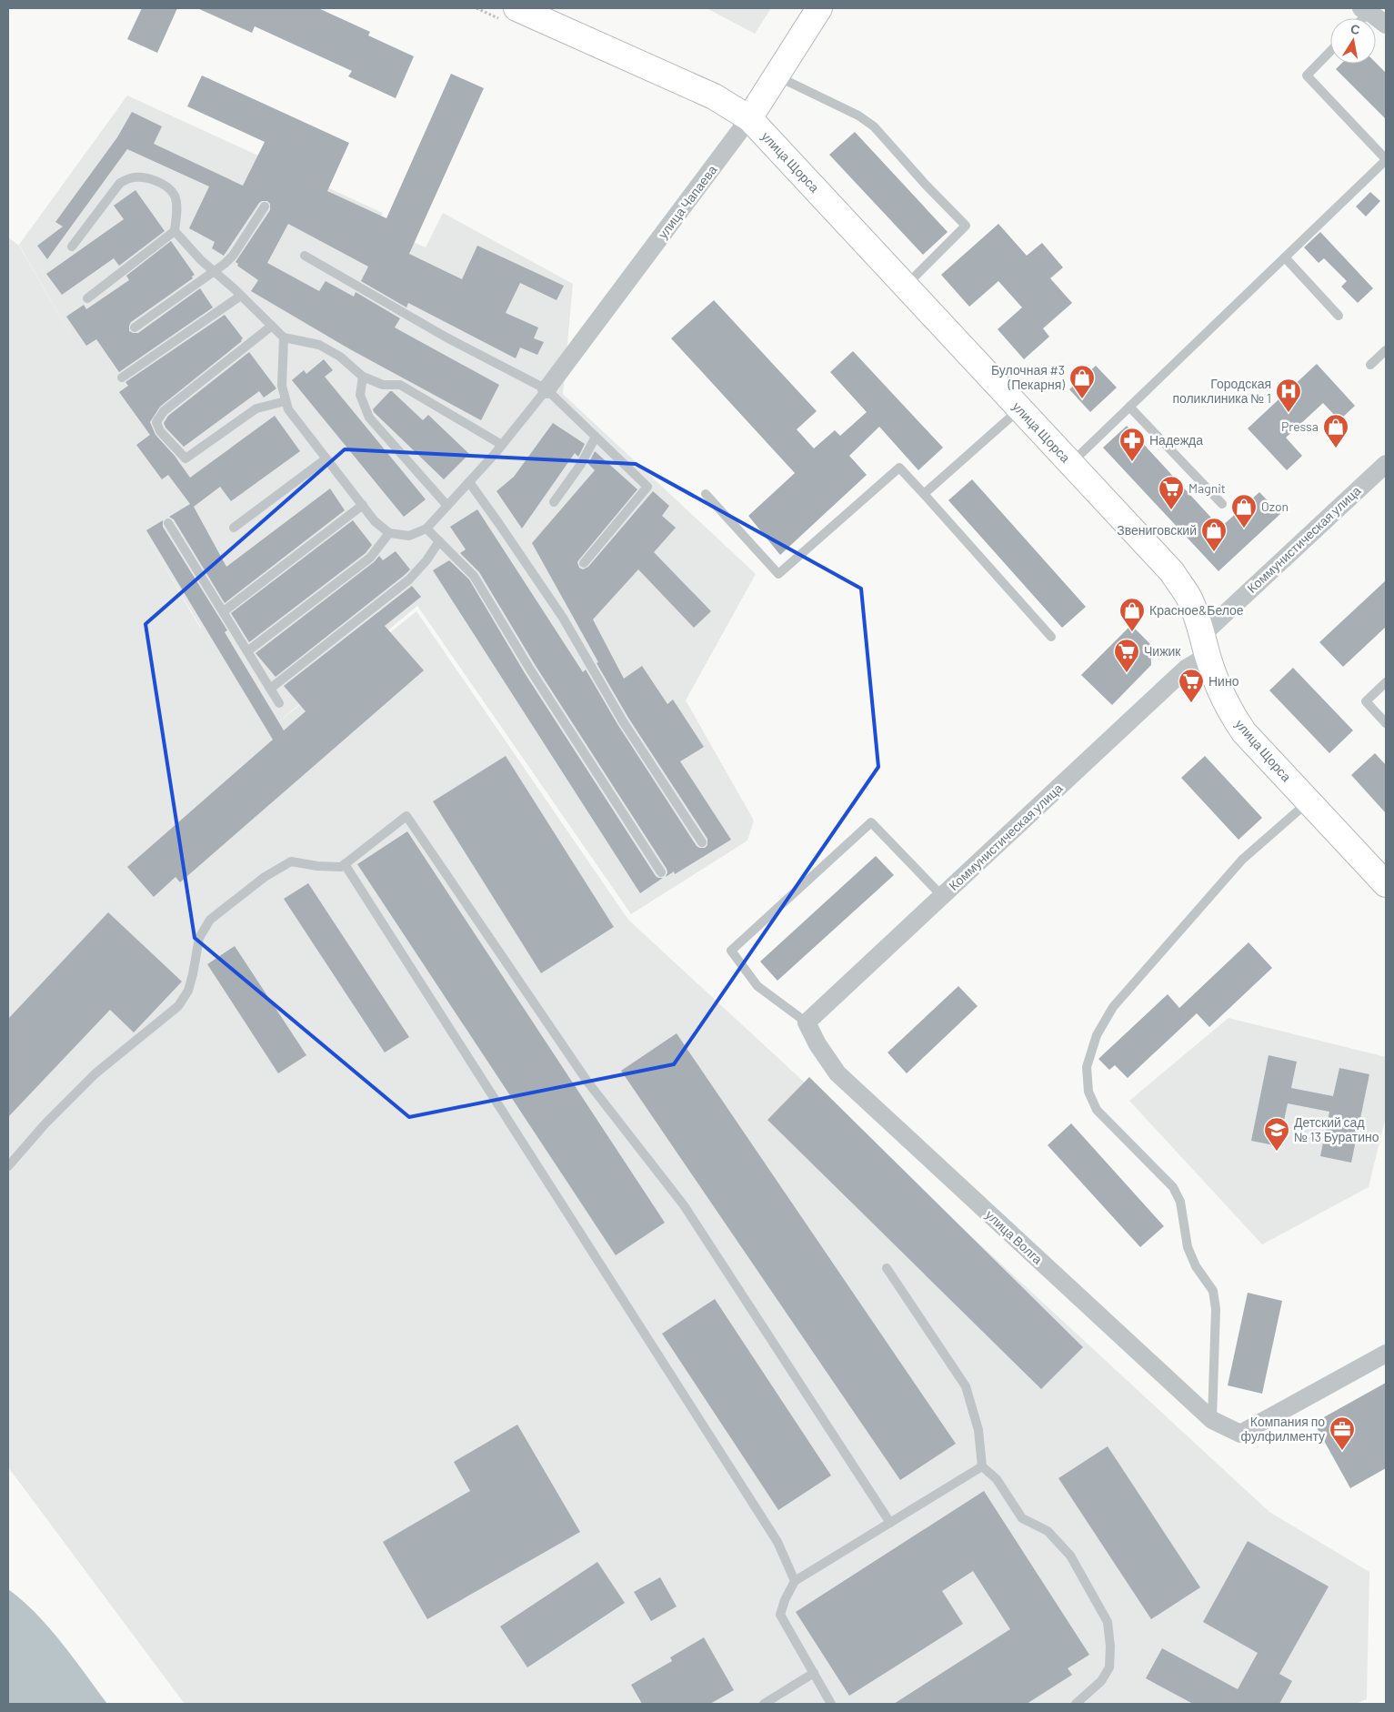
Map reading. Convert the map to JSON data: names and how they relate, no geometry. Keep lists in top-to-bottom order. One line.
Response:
{"streets":{"main road":["улица Щорса","улица Чапаева"],"street":["Коммунистическая улица","улица Волга"]},"crossings":[["улица Щорса","улица Чапаева"],["улица Щорса","Коммунистическая улица"],["Коммунистическая улица","улица Волга"]],"places":{"shop":["Булочная #3 (Пекарня)","Pressa","Ozon","Звениговский","Красное&Белое"],"hospital":["Городская поликлиника № 1"],"pharmacy":["Надежда"],"supermarket":["Magnit","Чижик","Нино"],"school or university":["Детский сад № 13 Буратино"],"office":["Компания по фулфилменту"]},"north":"top"}
